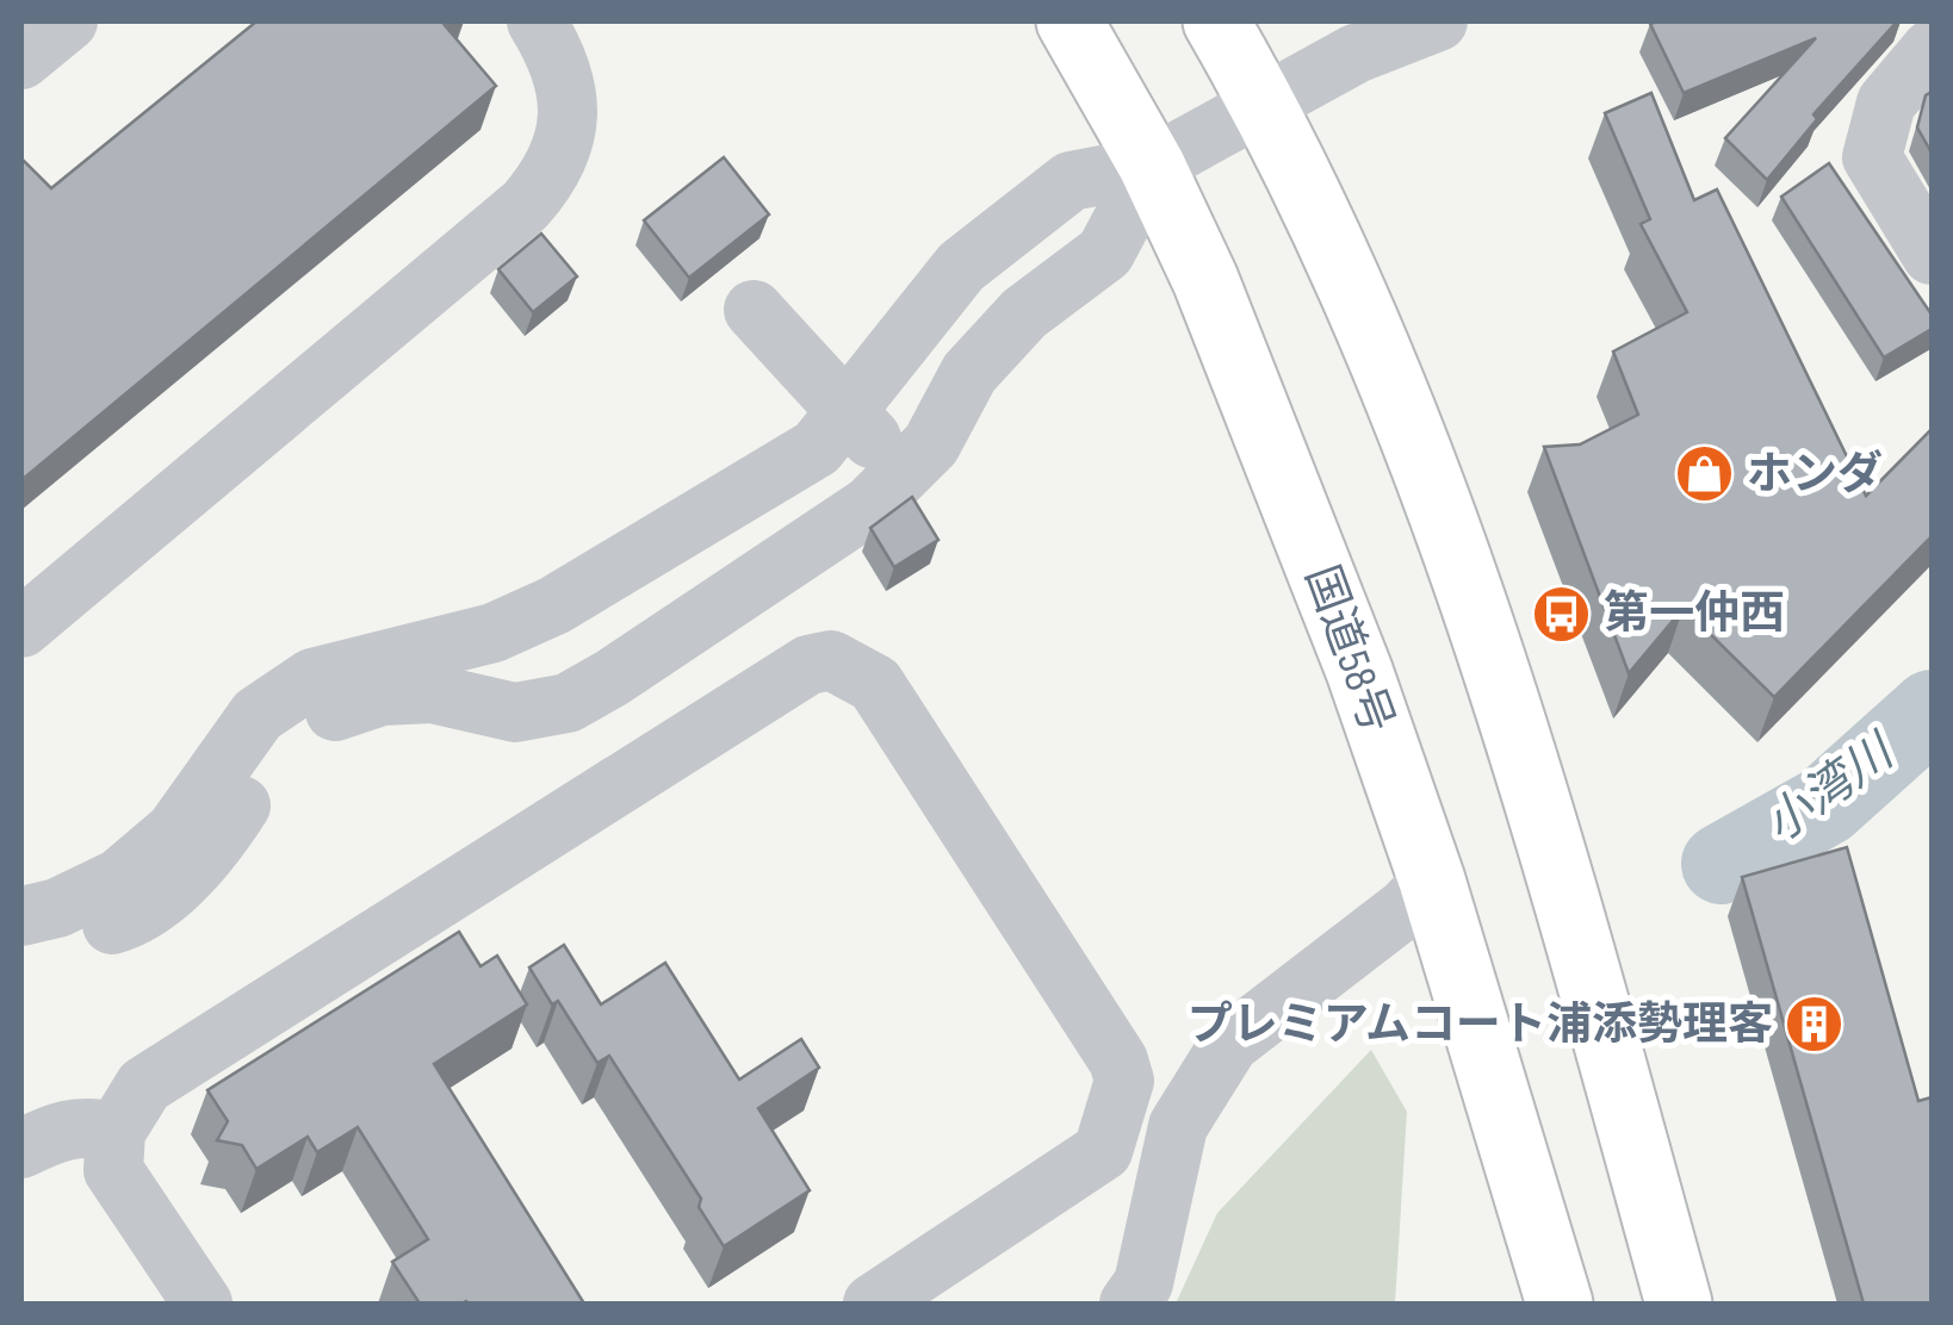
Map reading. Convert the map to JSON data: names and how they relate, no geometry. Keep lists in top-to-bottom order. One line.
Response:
{"streets":{"highway":["国道58号"]},"water":["小湾川"],"places":{"shop":["ホンダ"],"bus stop":["第一仲西"],"building":["プレミアムコート浦添勢理客"]}}
